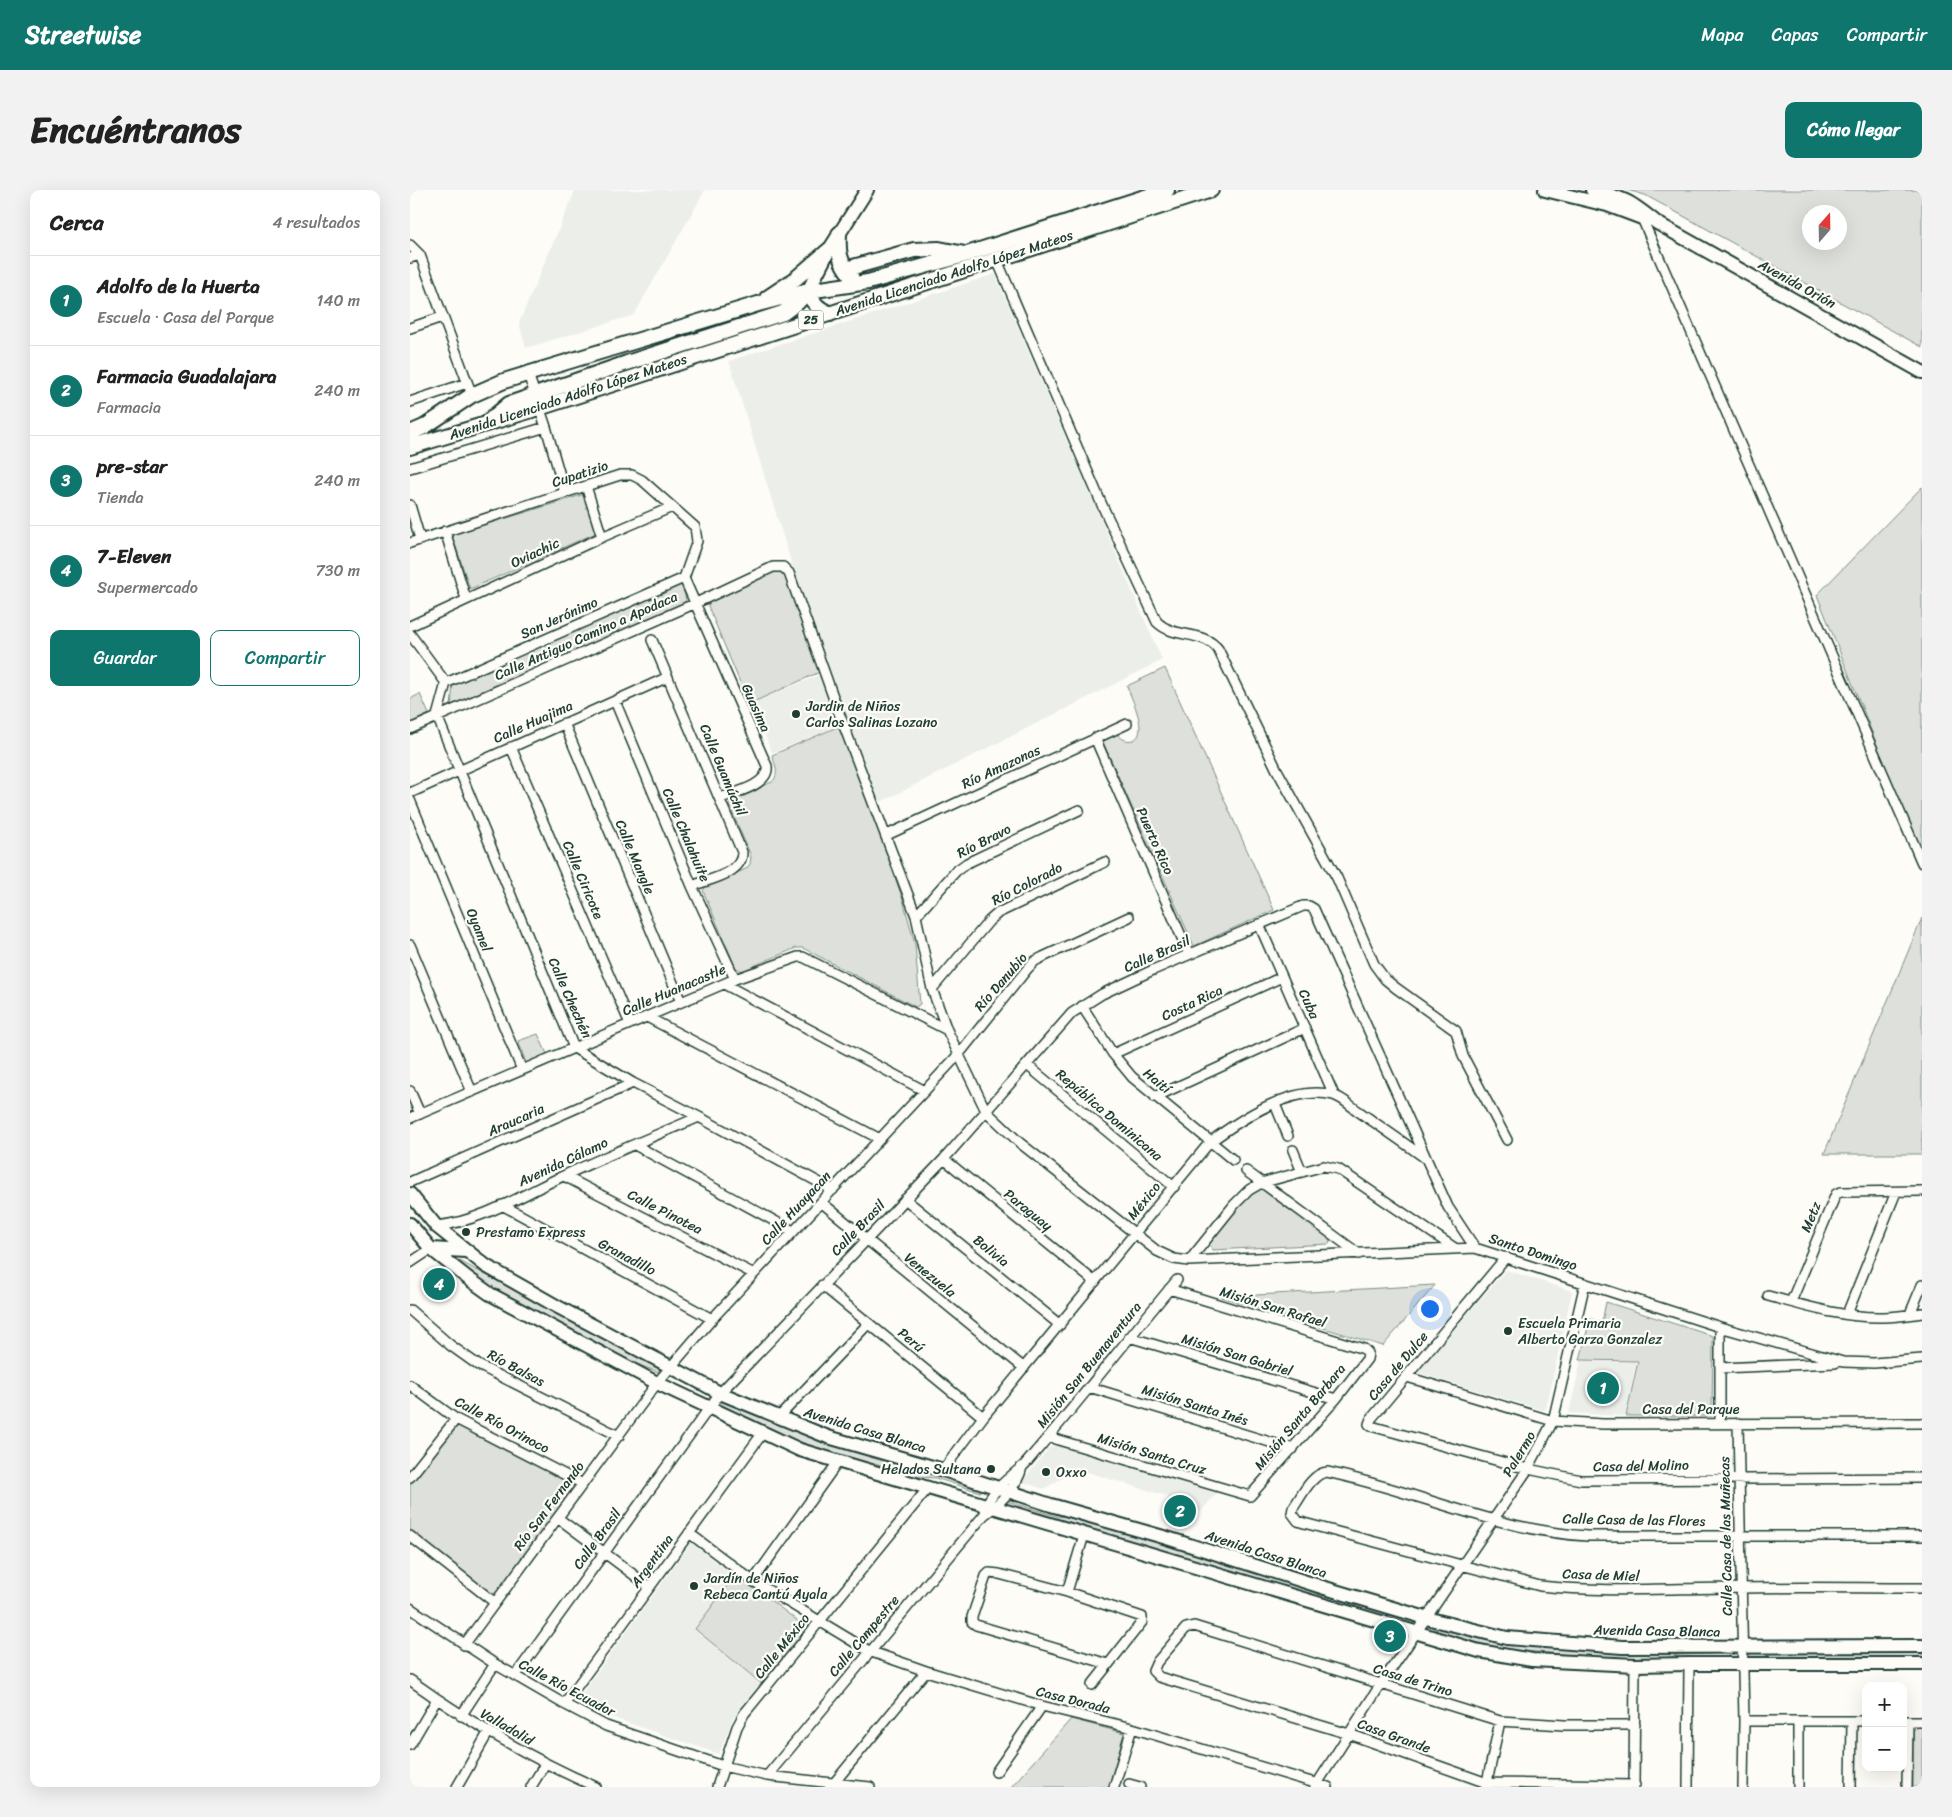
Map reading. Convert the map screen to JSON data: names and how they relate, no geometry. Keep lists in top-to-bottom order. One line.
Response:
{"streets":{"main road":["Avenida Licenciado Adolfo López Mateos","25"],"street":["Avenida Orión","Cupatizio","Oviachic","San Jerónimo","Calle Antiguo Camino a Apodaca","Guasima","Calle Huajima","Río Amazonas","Calle Guamúchil","Calle Chalahuite","Río Bravo","Puerto Rico","Calle Mangle","Calle Ciricote","Río Colorado","Oyamel","Calle Brasil","Río Danubio","Calle Huanacastle","Calle Chechén","Costa Rica","Cuba","Haití","República Dominicana","Araucaria","Avenida Cálamo","México","Calle Huayacan","Paraguay","Calle Pinotea","Metz","Bolivia","Santo Domingo","Granadillo","Venezuela","Misión San Rafael","Perú","Misión San Gabriel","Misión San Buenaventura","Casa de Dulce","Río Balsas","Misión Santa Inés","Casa del Parque","Misión Santa Barbara","Calle Río Orinoco","Avenida Casa Blanca","Misión Santa Cruz","Palermo","Casa del Molino","Río San Fernando","Calle Casa de las Flores","Calle Casa de las Muñecas","Argentina","Casa de Miel","Calle Campestre","Calle México","Casa de Trino","Calle Río Ecuador","Casa Dorada","Valladolid","Casa Grande"]},"crossings":[["Cupatizio","Oviachic"],["Cupatizio","San Jerónimo"],["Calle Antiguo Camino a Apodaca","Guasima"],["Calle Antiguo Camino a Apodaca","Río Amazonas"],["Calle Antiguo Camino a Apodaca","Calle Chechén"],["Guasima","Calle Guamúchil"],["Calle Huajima","Calle Guamúchil"],["Calle Huajima","Calle Chalahuite"],["Calle Huajima","Calle Mangle"],["Calle Huajima","Calle Ciricote"],["Calle Huajima","Calle Chechén"],["Río Amazonas","Puerto Rico"],["Calle Guamúchil","Calle Chalahuite"],["Calle Chalahuite","Calle Huanacastle"],["Puerto Rico","Calle Brasil"],["Calle Mangle","Calle Huanacastle"],["Calle Ciricote","Calle Huanacastle"],["Oyamel","Calle Huanacastle"],["Calle Brasil","Cuba"],["Calle Brasil","Haití"],["Calle Brasil","República Dominicana"],["Calle Brasil","Paraguay"],["Calle Brasil","Bolivia"],["Calle Brasil","Santo Domingo"],["Calle Brasil","Venezuela"],["Calle Brasil","Perú"],["Calle Brasil","Avenida Casa Blanca"],["Calle Brasil","Calle Río Ecuador"],["Río Danubio","Calle Huayacan"],["Calle Huanacastle","Calle Chechén"],["Calle Chechén","Araucaria"],["Calle Chechén","Avenida Cálamo"],["Calle Chechén","Calle Huayacan"],["Costa Rica","Cuba"],["Costa Rica","Haití"],["Cuba","México"],["Haití","México"],["República Dominicana","México"],["Avenida Cálamo","Calle Pinotea"],["Avenida Cálamo","Granadillo"],["Avenida Cálamo","Avenida Casa Blanca"],["México","Paraguay"],["México","Bolivia"],["México","Venezuela"],["México","Perú"],["México","Avenida Casa Blanca"],["Calle Huayacan","Calle Pinotea"],["Calle Huayacan","Granadillo"],["Calle Huayacan","Venezuela"],["Calle Huayacan","Avenida Casa Blanca"],["Calle Huayacan","Río San Fernando"],["Santo Domingo","Casa de Dulce"],["Santo Domingo","Palermo"],["Misión San Rafael","Misión San Buenaventura"],["Misión San Rafael","Misión Santa Barbara"],["Misión San Gabriel","Misión San Buenaventura"],["Misión San Gabriel","Misión Santa Barbara"],["Misión San Buenaventura","Misión Santa Inés"],["Misión San Buenaventura","Avenida Casa Blanca"],["Misión San Buenaventura","Misión Santa Cruz"],["Misión San Buenaventura","Calle Campestre"],["Casa de Dulce","Casa del Parque"],["Casa de Dulce","Casa del Molino"],["Río Balsas","Río San Fernando"],["Misión Santa Inés","Misión Santa Barbara"],["Casa del Parque","Palermo"],["Casa del Parque","Calle Casa de las Muñecas"],["Misión Santa Barbara","Misión Santa Cruz"],["Calle Río Orinoco","Río San Fernando"],["Avenida Casa Blanca","Palermo"],["Avenida Casa Blanca","Calle Casa de las Muñecas"],["Avenida Casa Blanca","Calle Campestre"],["Palermo","Casa del Molino"],["Palermo","Calle Casa de las Flores"],["Palermo","Casa de Miel"],["Palermo","Casa de Trino"],["Palermo","Casa Dorada"],["Palermo","Casa Grande"],["Casa del Molino","Calle Casa de las Muñecas"],["Río San Fernando","Calle Río Ecuador"],["Calle Casa de las Flores","Calle Casa de las Muñecas"],["Calle Casa de las Flores","Casa de Miel"],["Calle Casa de las Muñecas","Casa de Miel"],["Argentina","Calle Río Ecuador"],["Argentina","Casa Dorada"],["Calle Campestre","Calle Río Ecuador"],["Calle Campestre","Casa Dorada"],["Calle México","Calle Río Ecuador"],["Calle México","Casa Dorada"],["Casa de Trino","Casa Grande"]],"places":["Jardin de Niños Carlos Salinas Lozano","Prestamo Express","Escuela Primaria Alberto Garza Gonzalez","Helados Sultana","Oxxo","Jardín de Niños Rebeca Cantú Ayala"],"north":"top","page":{"header":"Streetwise","nav":["Mapa","Capas","Compartir"],"title":"Encuéntranos","buttons":["Cómo llegar",["Guardar","Compartir"]],"heading":["Cerca","4 resultados"],"list":[{"mark":"1","name":"Adolfo de la Huerta","note":"Escuela · Casa del Parque","value":"140 m"},{"mark":"2","name":"Farmacia Guadalajara","note":"Farmacia","value":"240 m"},{"mark":"3","name":"pre-star","note":"Tienda","value":"240 m"},{"mark":"4","name":"7-Eleven","note":"Supermercado","value":"730 m"}],"pins":["4","1","2","3"],"map_buttons":["+","−"]}}
